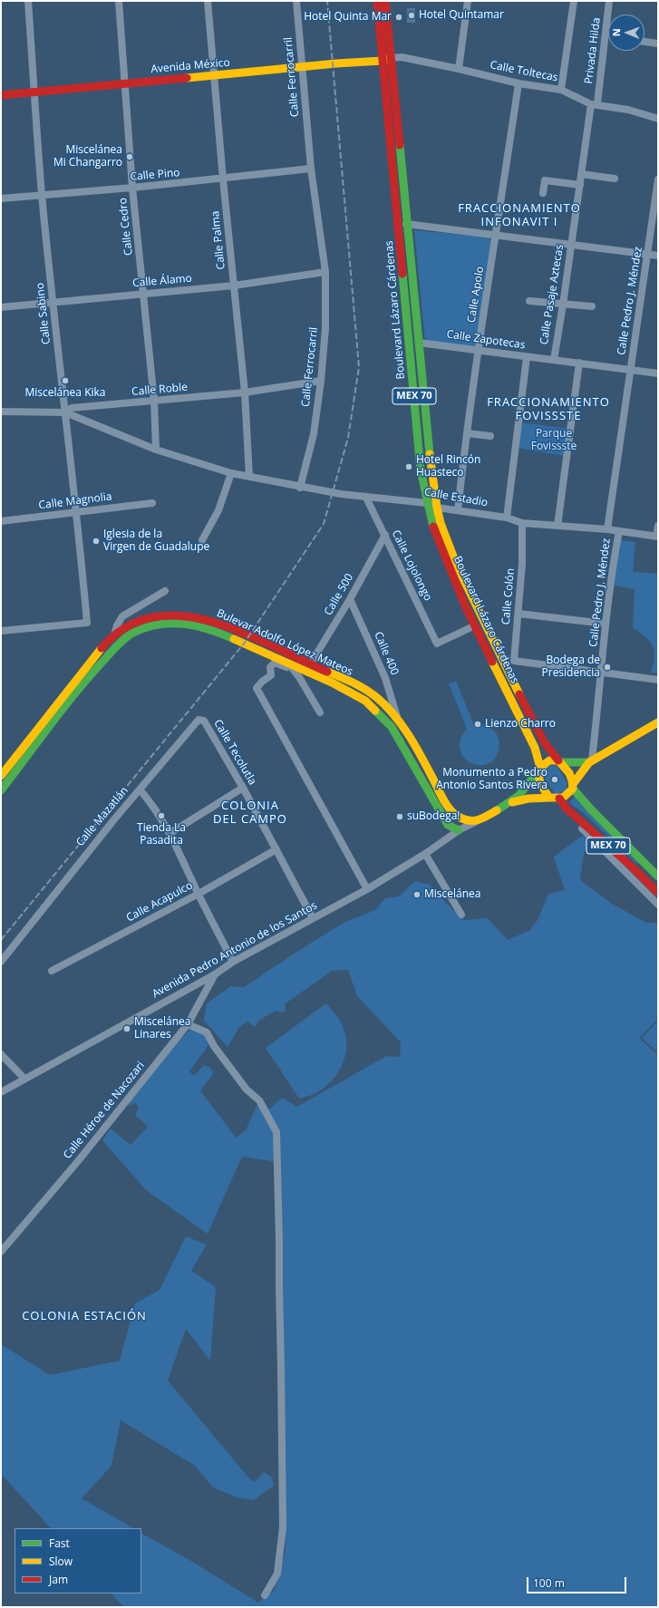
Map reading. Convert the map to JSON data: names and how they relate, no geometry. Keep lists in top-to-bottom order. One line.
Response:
{"streets":{"main road":["Avenida México","Calle Toltecas","Boulevard Lázaro Cárdenas","MEX 70","Bulevar Adolfo López Mateos"],"street":["Privada Hilda","Calle Ferrocarril","Calle Pino","Calle Cedro","Calle Palma","Calle Álamo","Calle Apolo","Calle Pasaje Aztecas","Calle Pedro J. Méndez","Calle Sabino","Calle Zapotecas","Calle Roble","Calle Estadio","Calle Magnolia","Calle Lojolongo","Calle 500","Calle Colón","Calle 400","Calle Tecolutla","Calle Mazatlán","Calle Acapulco","Avenida Pedro Antonio de los Santos","Calle Héroe de Nacozari"]},"crossings":[["Privada Hilda","Calle Toltecas"],["Privada Hilda","Calle Pasaje Aztecas"],["Avenida México","Calle Toltecas"],["Avenida México","Calle Ferrocarril"],["Avenida México","Calle Cedro"],["Avenida México","Calle Palma"],["Avenida México","Boulevard Lázaro Cárdenas"],["Avenida México","Calle Sabino"],["Calle Toltecas","Calle Apolo"],["Calle Toltecas","Calle Pasaje Aztecas"],["Calle Toltecas","Boulevard Lázaro Cárdenas"],["Calle Ferrocarril","Calle Pino"],["Calle Ferrocarril","Calle Álamo"],["Calle Ferrocarril","Calle Roble"],["Calle Ferrocarril","Calle Estadio"],["Calle Pino","Calle Cedro"],["Calle Pino","Calle Palma"],["Calle Pino","Calle Sabino"],["Calle Cedro","Calle Álamo"],["Calle Cedro","Calle Roble"],["Calle Palma","Calle Álamo"],["Calle Palma","Calle Roble"],["Calle Álamo","Calle Sabino"],["Calle Apolo","Calle Zapotecas"],["Calle Apolo","Calle Estadio"],["Calle Pasaje Aztecas","Calle Zapotecas"],["Calle Pedro J. Méndez","Calle Zapotecas"],["Calle Pedro J. Méndez","Calle Estadio"],["Boulevard Lázaro Cárdenas","Calle Zapotecas"],["Boulevard Lázaro Cárdenas","MEX 70"],["Boulevard Lázaro Cárdenas","Calle Estadio"],["Boulevard Lázaro Cárdenas","Calle Lojolongo"],["Calle Sabino","Calle Roble"],["Calle Sabino","Calle Magnolia"],["Calle Estadio","Calle Lojolongo"],["Calle Estadio","Calle Colón"],["Calle Lojolongo","Calle 500"],["Calle 500","Bulevar Adolfo López Mateos"],["Calle 500","Calle 400"],["Bulevar Adolfo López Mateos","Calle 400"],["Bulevar Adolfo López Mateos","Avenida Pedro Antonio de los Santos"],["Calle Tecolutla","Calle Mazatlán"],["Calle Tecolutla","Calle Acapulco"],["Calle Tecolutla","Avenida Pedro Antonio de los Santos"],["Calle Mazatlán","Calle Acapulco"],["Calle Mazatlán","Avenida Pedro Antonio de los Santos"],["Avenida Pedro Antonio de los Santos","Calle Héroe de Nacozari"]],"districts":["FRACCIONAMIENTO INFONAVIT I","FRACCIONAMIENTO FOVISSSTE","COLONIA DEL CAMPO","COLONIA ESTACIÓN"],"parks":["Parque Fovissste"],"places":["Hotel Quintamar","Hotel Quinta Mar","Miscelánea Mi Changarro","Miscelánea Kika","Hotel Rincón Huasteco","Iglesia de la Virgen de Guadalupe","Bodega de Presidencia","Lienzo Charro","Monumento a Pedro Antonio Santos Rivera","Tienda La Pasadita","suBodega!","Miscelánea","Miscelánea Linares"],"legend":["Fast","Slow","Jam"],"scale_bar":"100 m","north":"left"}
